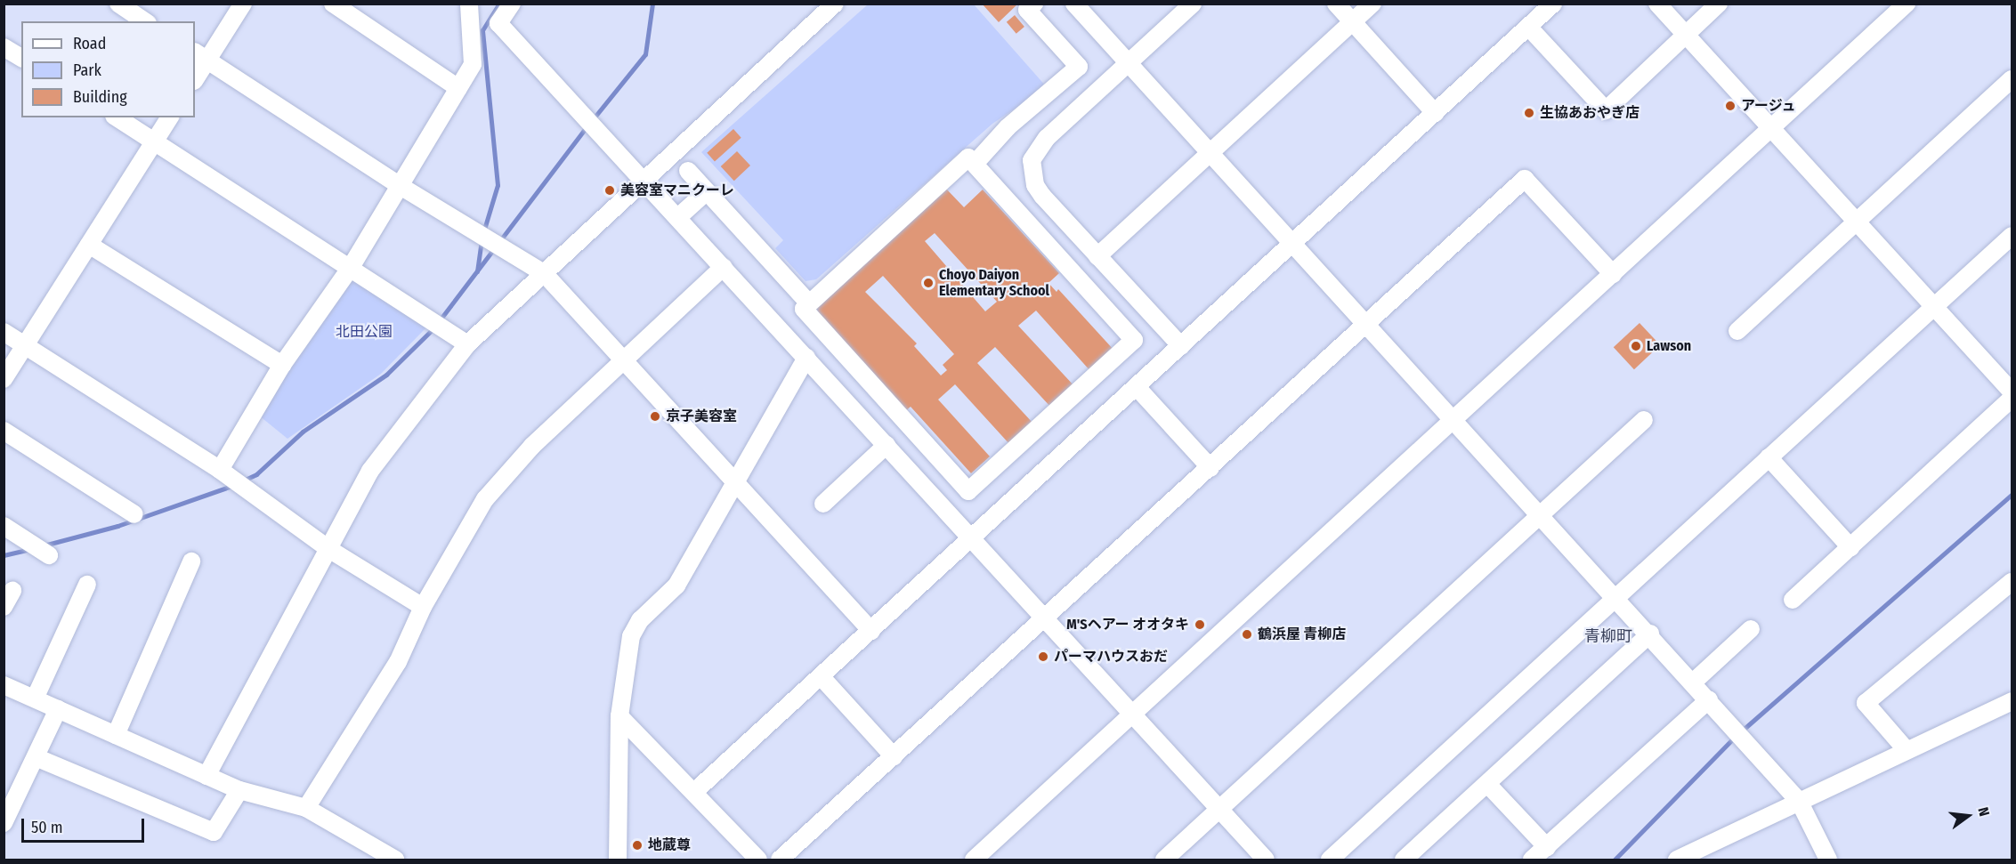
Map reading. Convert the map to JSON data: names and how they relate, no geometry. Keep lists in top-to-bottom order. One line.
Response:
{"districts":["青柳町"],"parks":["北田公園"],"places":["アージュ","生協あおやぎ店","美容室マニクーレ","Choyo Daiyon Elementary School","Lawson","京子美容室","M'Sヘアー オオタキ","鶴浜屋 青柳店","パーマハウスおだ","地蔵尊"],"legend":["Road","Park","Building"],"scale_bar":"50 m","north":"right"}
